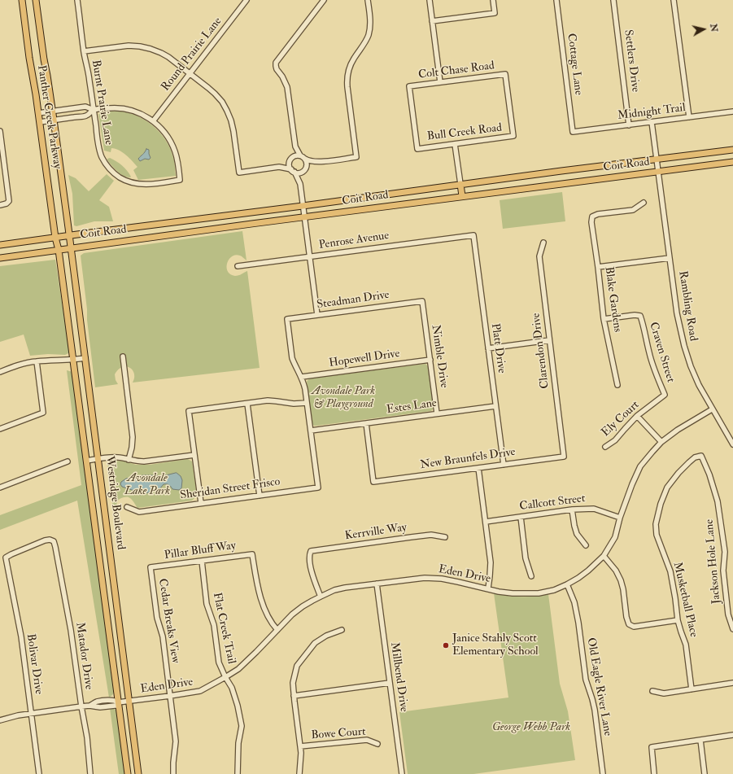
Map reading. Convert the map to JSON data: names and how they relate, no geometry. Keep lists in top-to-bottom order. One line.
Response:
{"streets":{"main road":["Panther Creek Parkway","Coit Road","Westridge Boulevard"],"street":["Round Prairie Lane","Settlers Drive","Cottage Lane","Colt Chase Road","Burnt Prairie Lane","Midnight Trail","Bull Creek Road","Penrose Avenue","Blake Gardens","Steadman Drive","Rambling Road","Platt Drive","Clarendon Drive","Craven Street","Nimble Drive","Hopewell Drive","Estes Lane","Ely Court","New Braunfels Drive","Sheridan Street Frisco","Callcott Street","Kerrville Way","Pillar Bluff Way","Jackson Hole Lane","Eden Drive","Musketball Place","Cedar Breaks View","Flat Creek Trail","Matador Drive","Bolivar Drive","Millbend Drive","Old Eagle River Lane","Bowe Court"]},"crossings":[["Round Prairie Lane","Burnt Prairie Lane"],["Settlers Drive","Midnight Trail"],["Cottage Lane","Midnight Trail"],["Colt Chase Road","Bull Creek Road"],["Midnight Trail","Rambling Road"],["Panther Creek Parkway","Coit Road"],["Panther Creek Parkway","Westridge Boulevard"],["Coit Road","Rambling Road"],["Coit Road","Westridge Boulevard"],["Penrose Avenue","Platt Drive"],["Blake Gardens","Craven Street"],["Steadman Drive","Nimble Drive"],["Steadman Drive","Hopewell Drive"],["Rambling Road","Eden Drive"],["Platt Drive","Estes Lane"],["Platt Drive","New Braunfels Drive"],["Clarendon Drive","New Braunfels Drive"],["Craven Street","Ely Court"],["Nimble Drive","Hopewell Drive"],["Nimble Drive","Estes Lane"],["Estes Lane","New Braunfels Drive"],["Estes Lane","Sheridan Street Frisco"],["Westridge Boulevard","Eden Drive"],["Callcott Street","Eden Drive"],["Kerrville Way","Eden Drive"],["Pillar Bluff Way","Eden Drive"],["Pillar Bluff Way","Cedar Breaks View"],["Pillar Bluff Way","Flat Creek Trail"],["Jackson Hole Lane","Musketball Place"],["Eden Drive","Cedar Breaks View"],["Eden Drive","Flat Creek Trail"],["Eden Drive","Matador Drive"],["Eden Drive","Bolivar Drive"],["Eden Drive","Millbend Drive"],["Eden Drive","Old Eagle River Lane"],["Matador Drive","Bolivar Drive"]],"parks":["Avondale Park & Playground","Avondale Lake Park","George Webb Park"],"places":["Janice Stahly Scott Elementary School"],"north":"right"}
